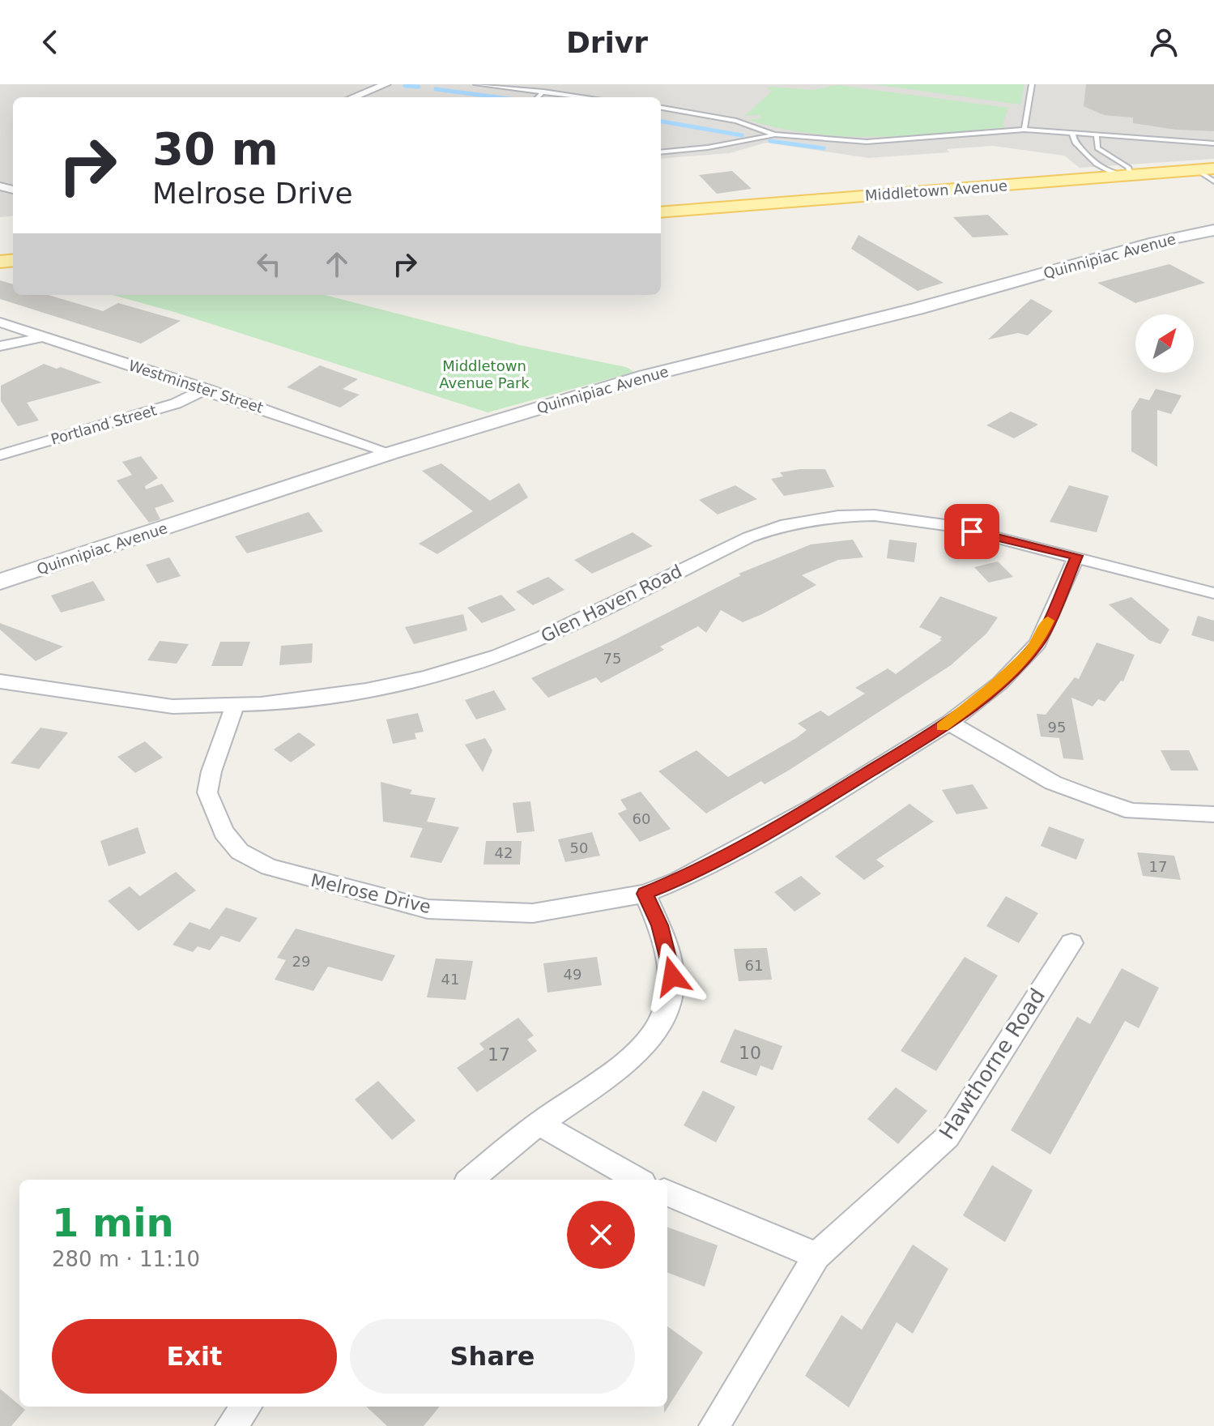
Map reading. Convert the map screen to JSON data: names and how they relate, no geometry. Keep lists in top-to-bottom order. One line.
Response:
{"streets":{"main road":["Middletown Avenue","Quinnipiac Avenue"],"street":["Westminster Street","Portland Street","Glen Haven Road","Melrose Drive","Hawthorne Road"]},"crossings":[["Quinnipiac Avenue","Westminster Street"],["Westminster Street","Portland Street"],["Glen Haven Road","Melrose Drive"]],"parks":["Middletown Avenue Park"],"house_numbers":["75","95","60","50","42","17","29","61","49","41","10","17"],"north":"top right","page":{"header":"Drivr","turn":["30 m","Melrose Drive"],"heading":["1 min","280 m · 11:10"],"buttons":["Exit","Share"]}}
